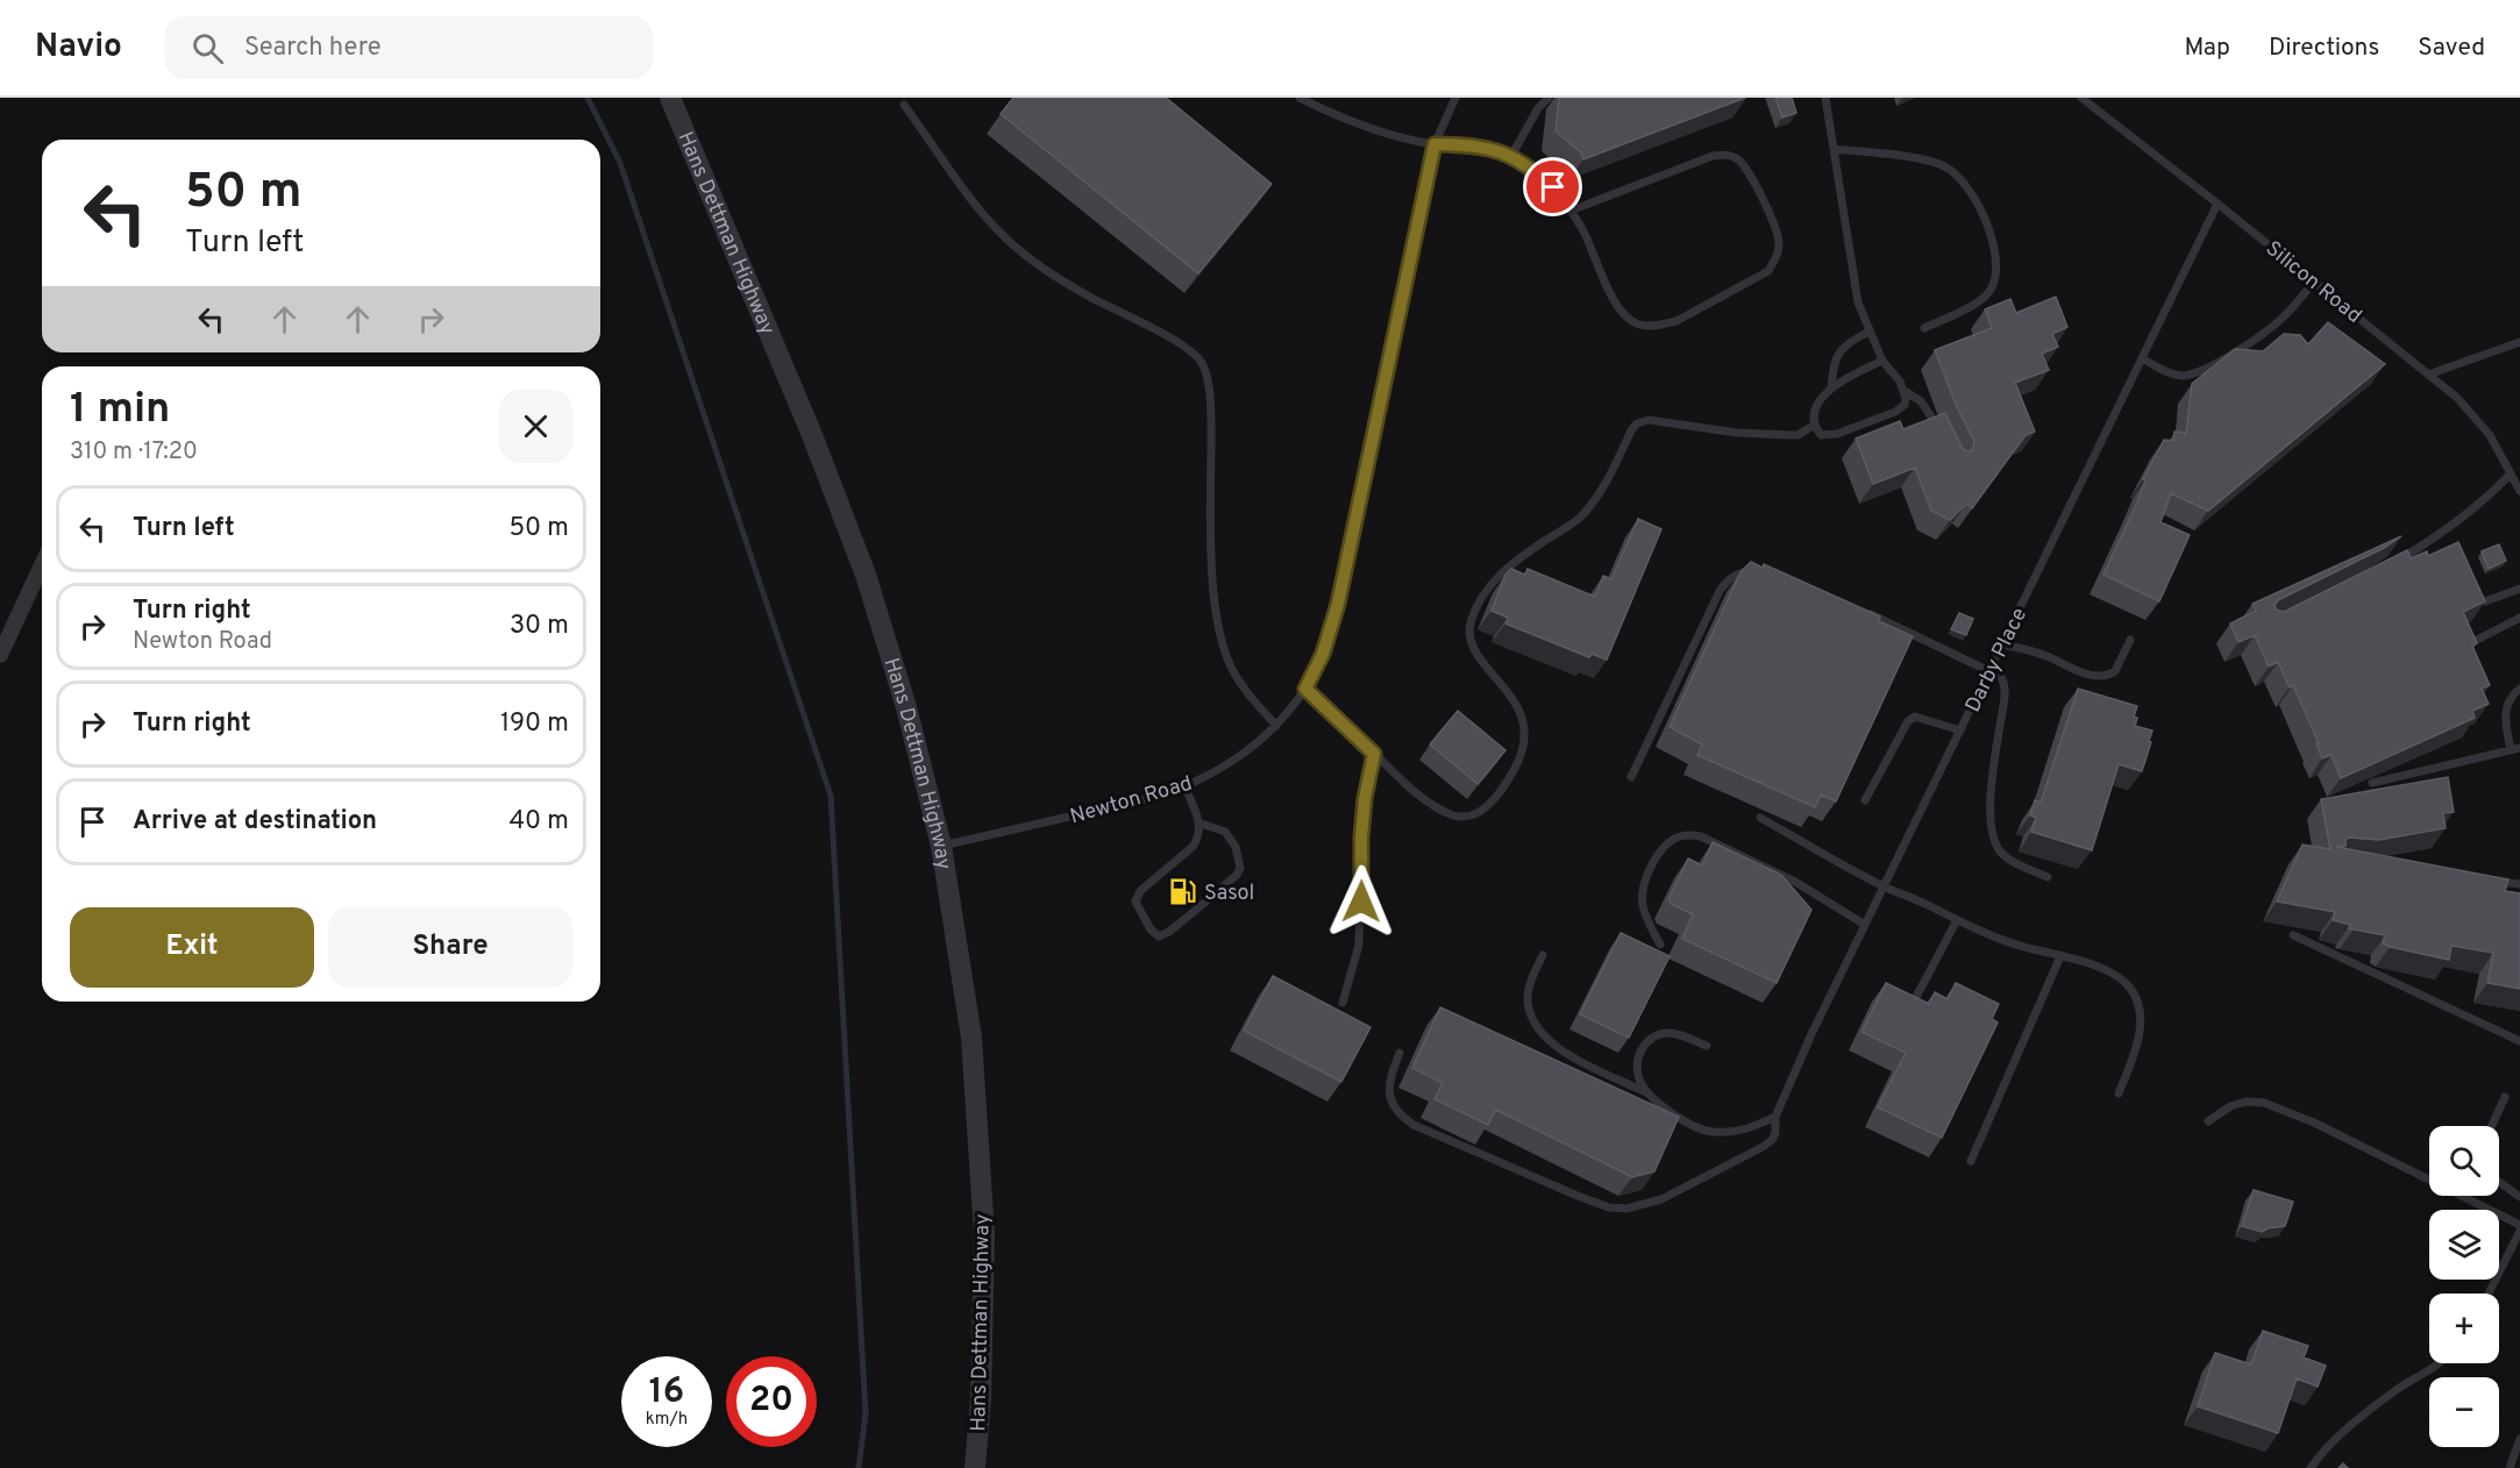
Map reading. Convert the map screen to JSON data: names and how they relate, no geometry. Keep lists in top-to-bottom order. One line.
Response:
{"streets":{"street":["Hans Dettman Highway"],"lane":["Silicon Road","Darby Place","Newton Road"]},"crossings":[["Hans Dettman Highway","Newton Road"],["Silicon Road","Darby Place"]],"places":{"fuel station":["Sasol"]},"page":{"header":"Navio","search":"Search here","nav":["Map","Directions","Saved"],"turn":["50 m","Turn left"],"heading":["1 min","310 m · 17:20"],"list":[{"name":"Turn left","value":"50 m"},{"name":"Turn right","note":"Newton Road","value":"30 m"},{"name":"Turn right","value":"190 m"},{"name":"Arrive at destination","value":"40 m"}],"buttons":["Exit","Share"],"map_buttons":["+","−"],"speed":"16 km/h","limit":"20"}}
